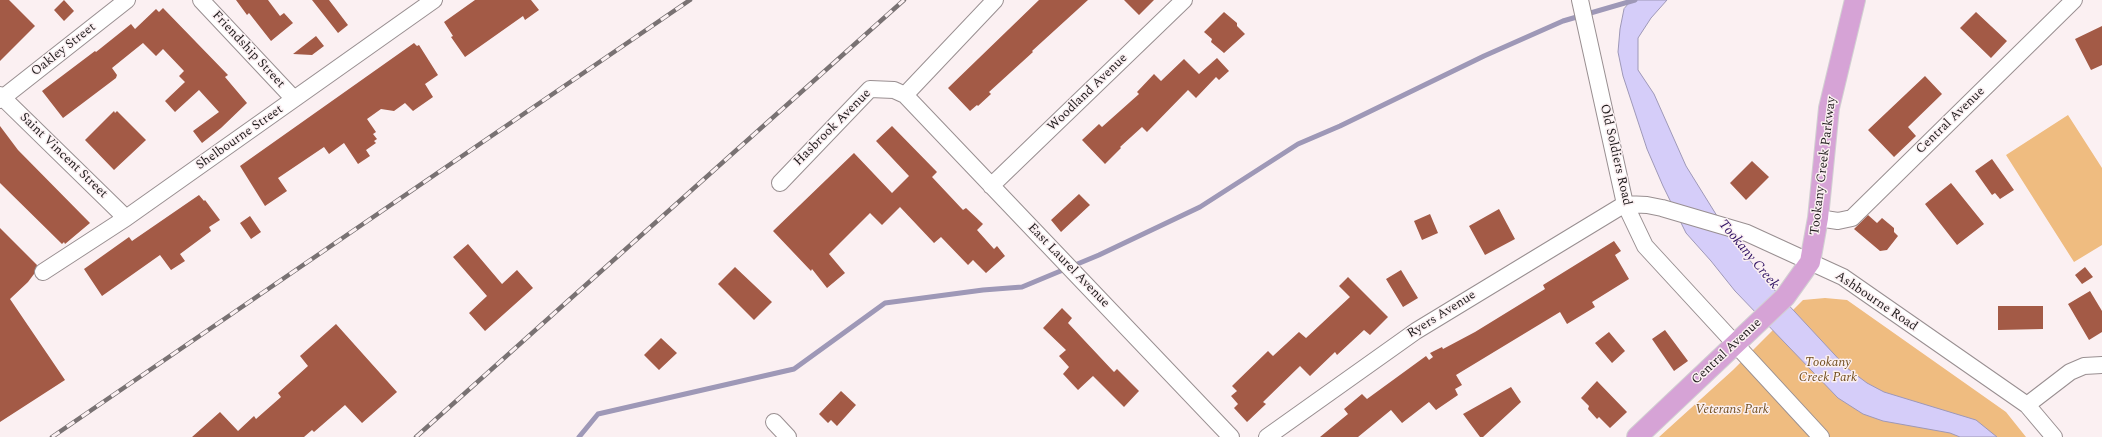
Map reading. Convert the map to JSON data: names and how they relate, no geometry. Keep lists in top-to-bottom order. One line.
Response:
{"streets":{"main road":["Central Avenue","Tookany Creek Parkway"],"street":["Oakley Street","Friendship Street","Woodland Avenue","Hasbrook Avenue","Shelbourne Street","Old Soldiers Road","Saint Vincent Street","East Laurel Avenue","Ashbourne Road","Ryers Avenue"]},"crossings":[["Oakley Street","Saint Vincent Street"],["Friendship Street","Shelbourne Street"],["Woodland Avenue","East Laurel Avenue"],["Central Avenue","Old Soldiers Road"],["Central Avenue","Tookany Creek Parkway"],["Central Avenue","Ashbourne Road"],["Hasbrook Avenue","East Laurel Avenue"],["Shelbourne Street","Saint Vincent Street"],["Old Soldiers Road","Ashbourne Road"],["Old Soldiers Road","Ryers Avenue"],["Tookany Creek Parkway","Ashbourne Road"],["Ashbourne Road","Ryers Avenue"]],"water":["Tookany Creek"],"parks":["Tookany Creek Park","Veterans Park"]}
